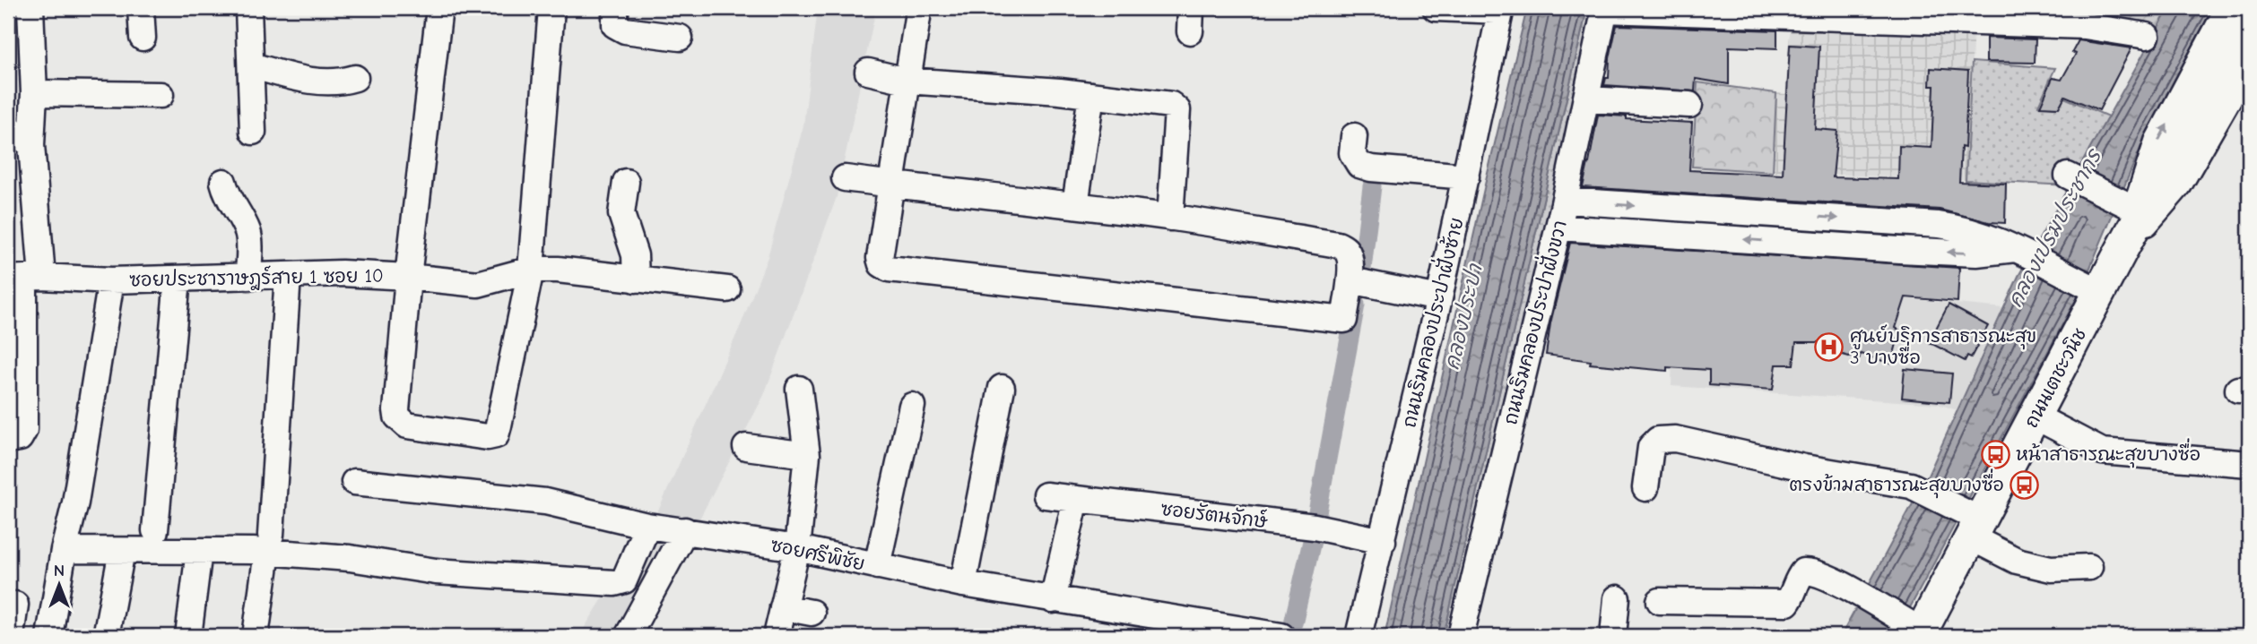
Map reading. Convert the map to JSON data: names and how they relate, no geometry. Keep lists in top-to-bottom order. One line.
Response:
{"streets":{"main road":["ถนนเตชะวนิช"],"street":["ซอยประชาราษฎร์สาย 1 ซอย 10","ถนนริมคลองประปาฝั่งซ้าย","ถนนริมคลองประปาฝั่งขวา","ซอยรัตนจักษ์","ซอยศรีพิชัย"]},"crossings":[["ถนนริมคลองประปาฝั่งซ้าย","ซอยรัตนจักษ์"]],"water":["คลองเปรมประชากร","คลองประปา"],"places":{"hospital":["ศูนย์บริการสาธารณะสุข 3 บางซื่อ"],"bus stop":["หน้าสาธารณะสุขบางซื่อ","ตรงข้ามสาธารณะสุขบางซื่อ"]},"north":"top"}
